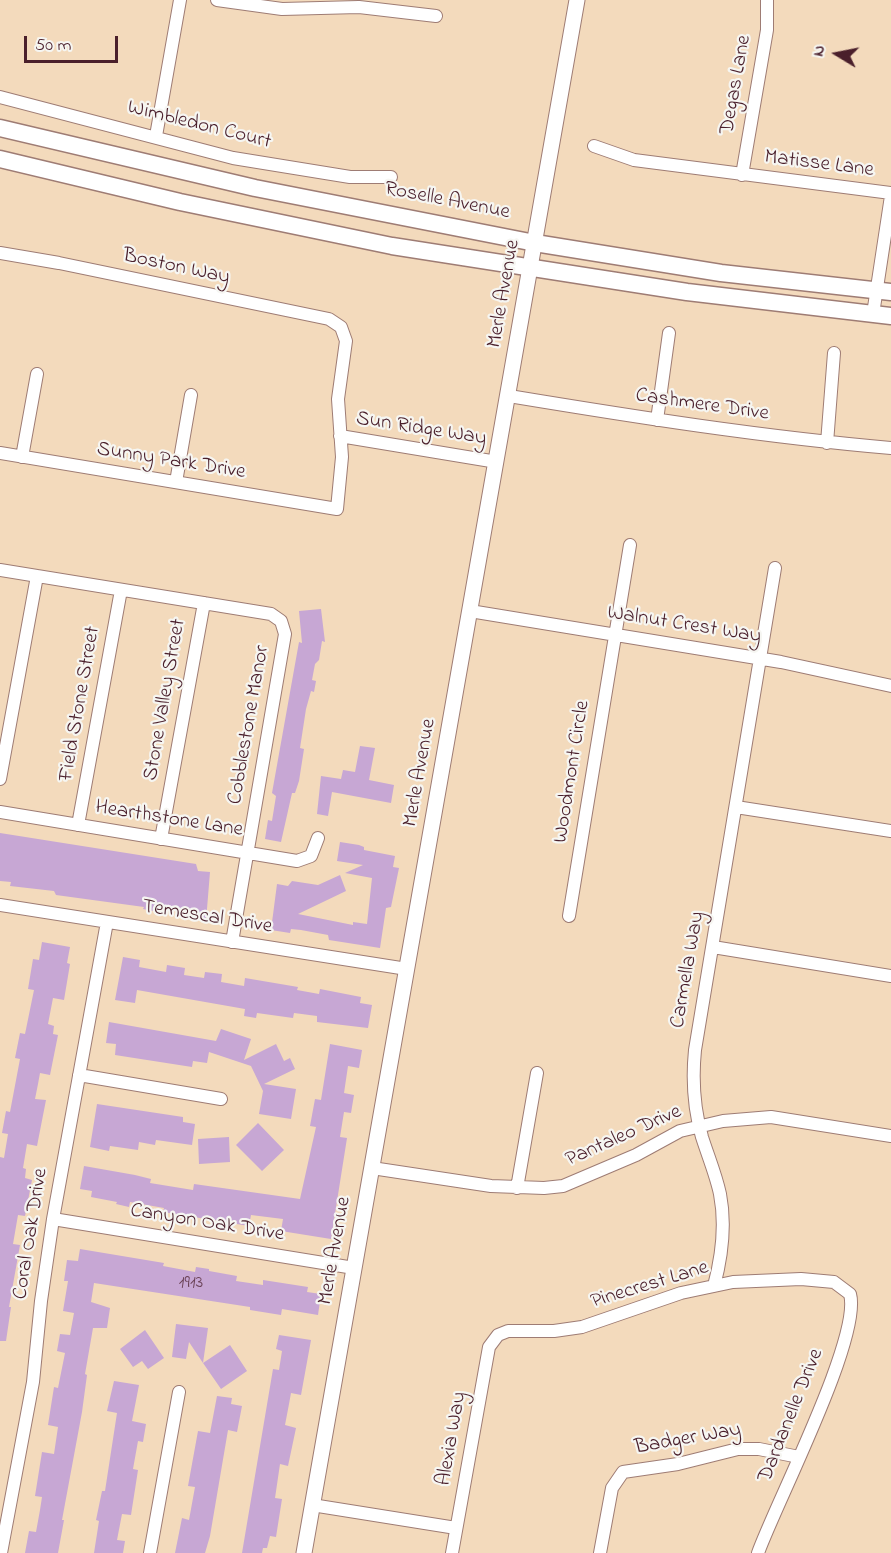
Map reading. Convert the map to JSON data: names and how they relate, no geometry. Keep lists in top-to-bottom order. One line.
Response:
{"streets":{"main road":["Roselle Avenue"],"street":["Degas Lane","Wimbledon Court","Matisse Lane","Boston Way","Merle Avenue","Cashmere Drive","Sun Ridge Way","Sunny Park Drive","Walnut Crest Way","Stone Valley Street","Field Stone Street","Cobblestone Manor","Woodmont Circle","Hearthstone Lane","Temescal Drive","Carmella Way","Pantaleo Drive","Canyon Oak Drive","Coral Oak Drive","Pinecrest Lane","Dardanelle Drive","Alexia Way","Badger Way"]},"crossings":[["Degas Lane","Matisse Lane"],["Roselle Avenue","Merle Avenue"],["Boston Way","Sun Ridge Way"],["Boston Way","Sunny Park Drive"],["Merle Avenue","Cashmere Drive"],["Merle Avenue","Sun Ridge Way"],["Merle Avenue","Walnut Crest Way"],["Merle Avenue","Temescal Drive"],["Merle Avenue","Pantaleo Drive"],["Merle Avenue","Canyon Oak Drive"],["Sun Ridge Way","Sunny Park Drive"],["Walnut Crest Way","Woodmont Circle"],["Walnut Crest Way","Carmella Way"],["Stone Valley Street","Cobblestone Manor"],["Stone Valley Street","Hearthstone Lane"],["Field Stone Street","Cobblestone Manor"],["Field Stone Street","Hearthstone Lane"],["Cobblestone Manor","Hearthstone Lane"],["Cobblestone Manor","Temescal Drive"],["Temescal Drive","Coral Oak Drive"],["Carmella Way","Pantaleo Drive"],["Carmella Way","Pinecrest Lane"],["Canyon Oak Drive","Coral Oak Drive"],["Pinecrest Lane","Dardanelle Drive"],["Pinecrest Lane","Alexia Way"],["Dardanelle Drive","Badger Way"]],"house_numbers":["1913"],"scale_bar":"50 m","north":"left"}
